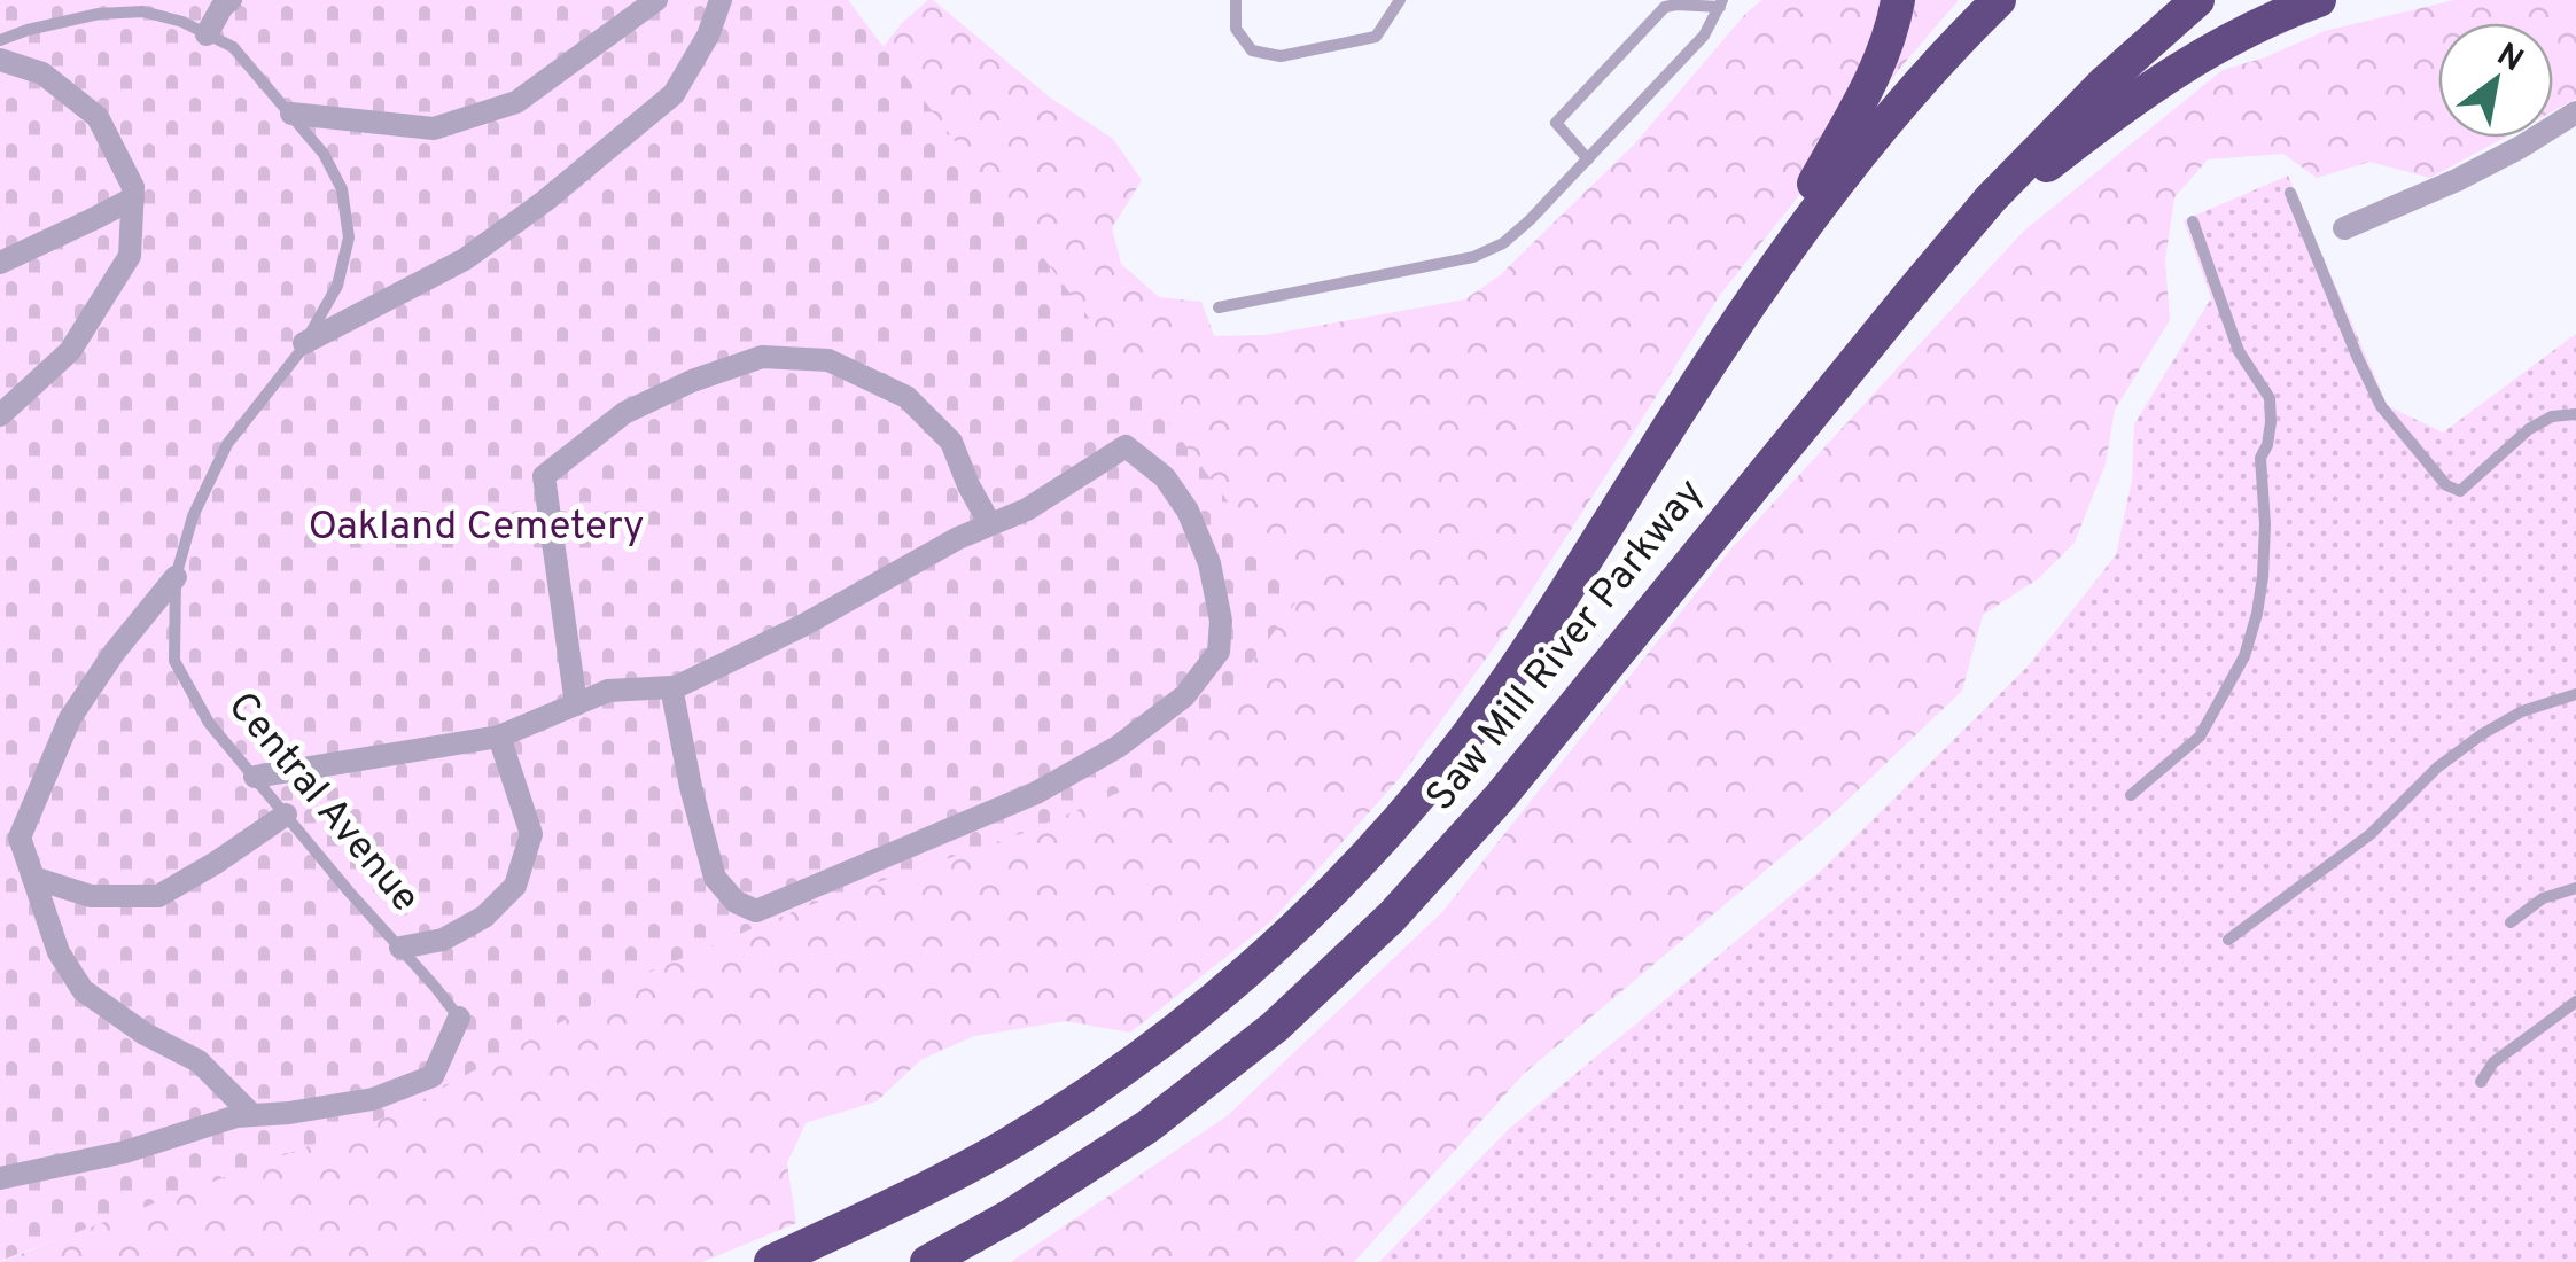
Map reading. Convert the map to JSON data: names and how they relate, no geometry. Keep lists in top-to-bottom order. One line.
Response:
{"streets":{"highway":["Saw Mill River Parkway"],"lane":["Central Avenue"]},"parks":["Oakland Cemetery"],"north":"top right"}
